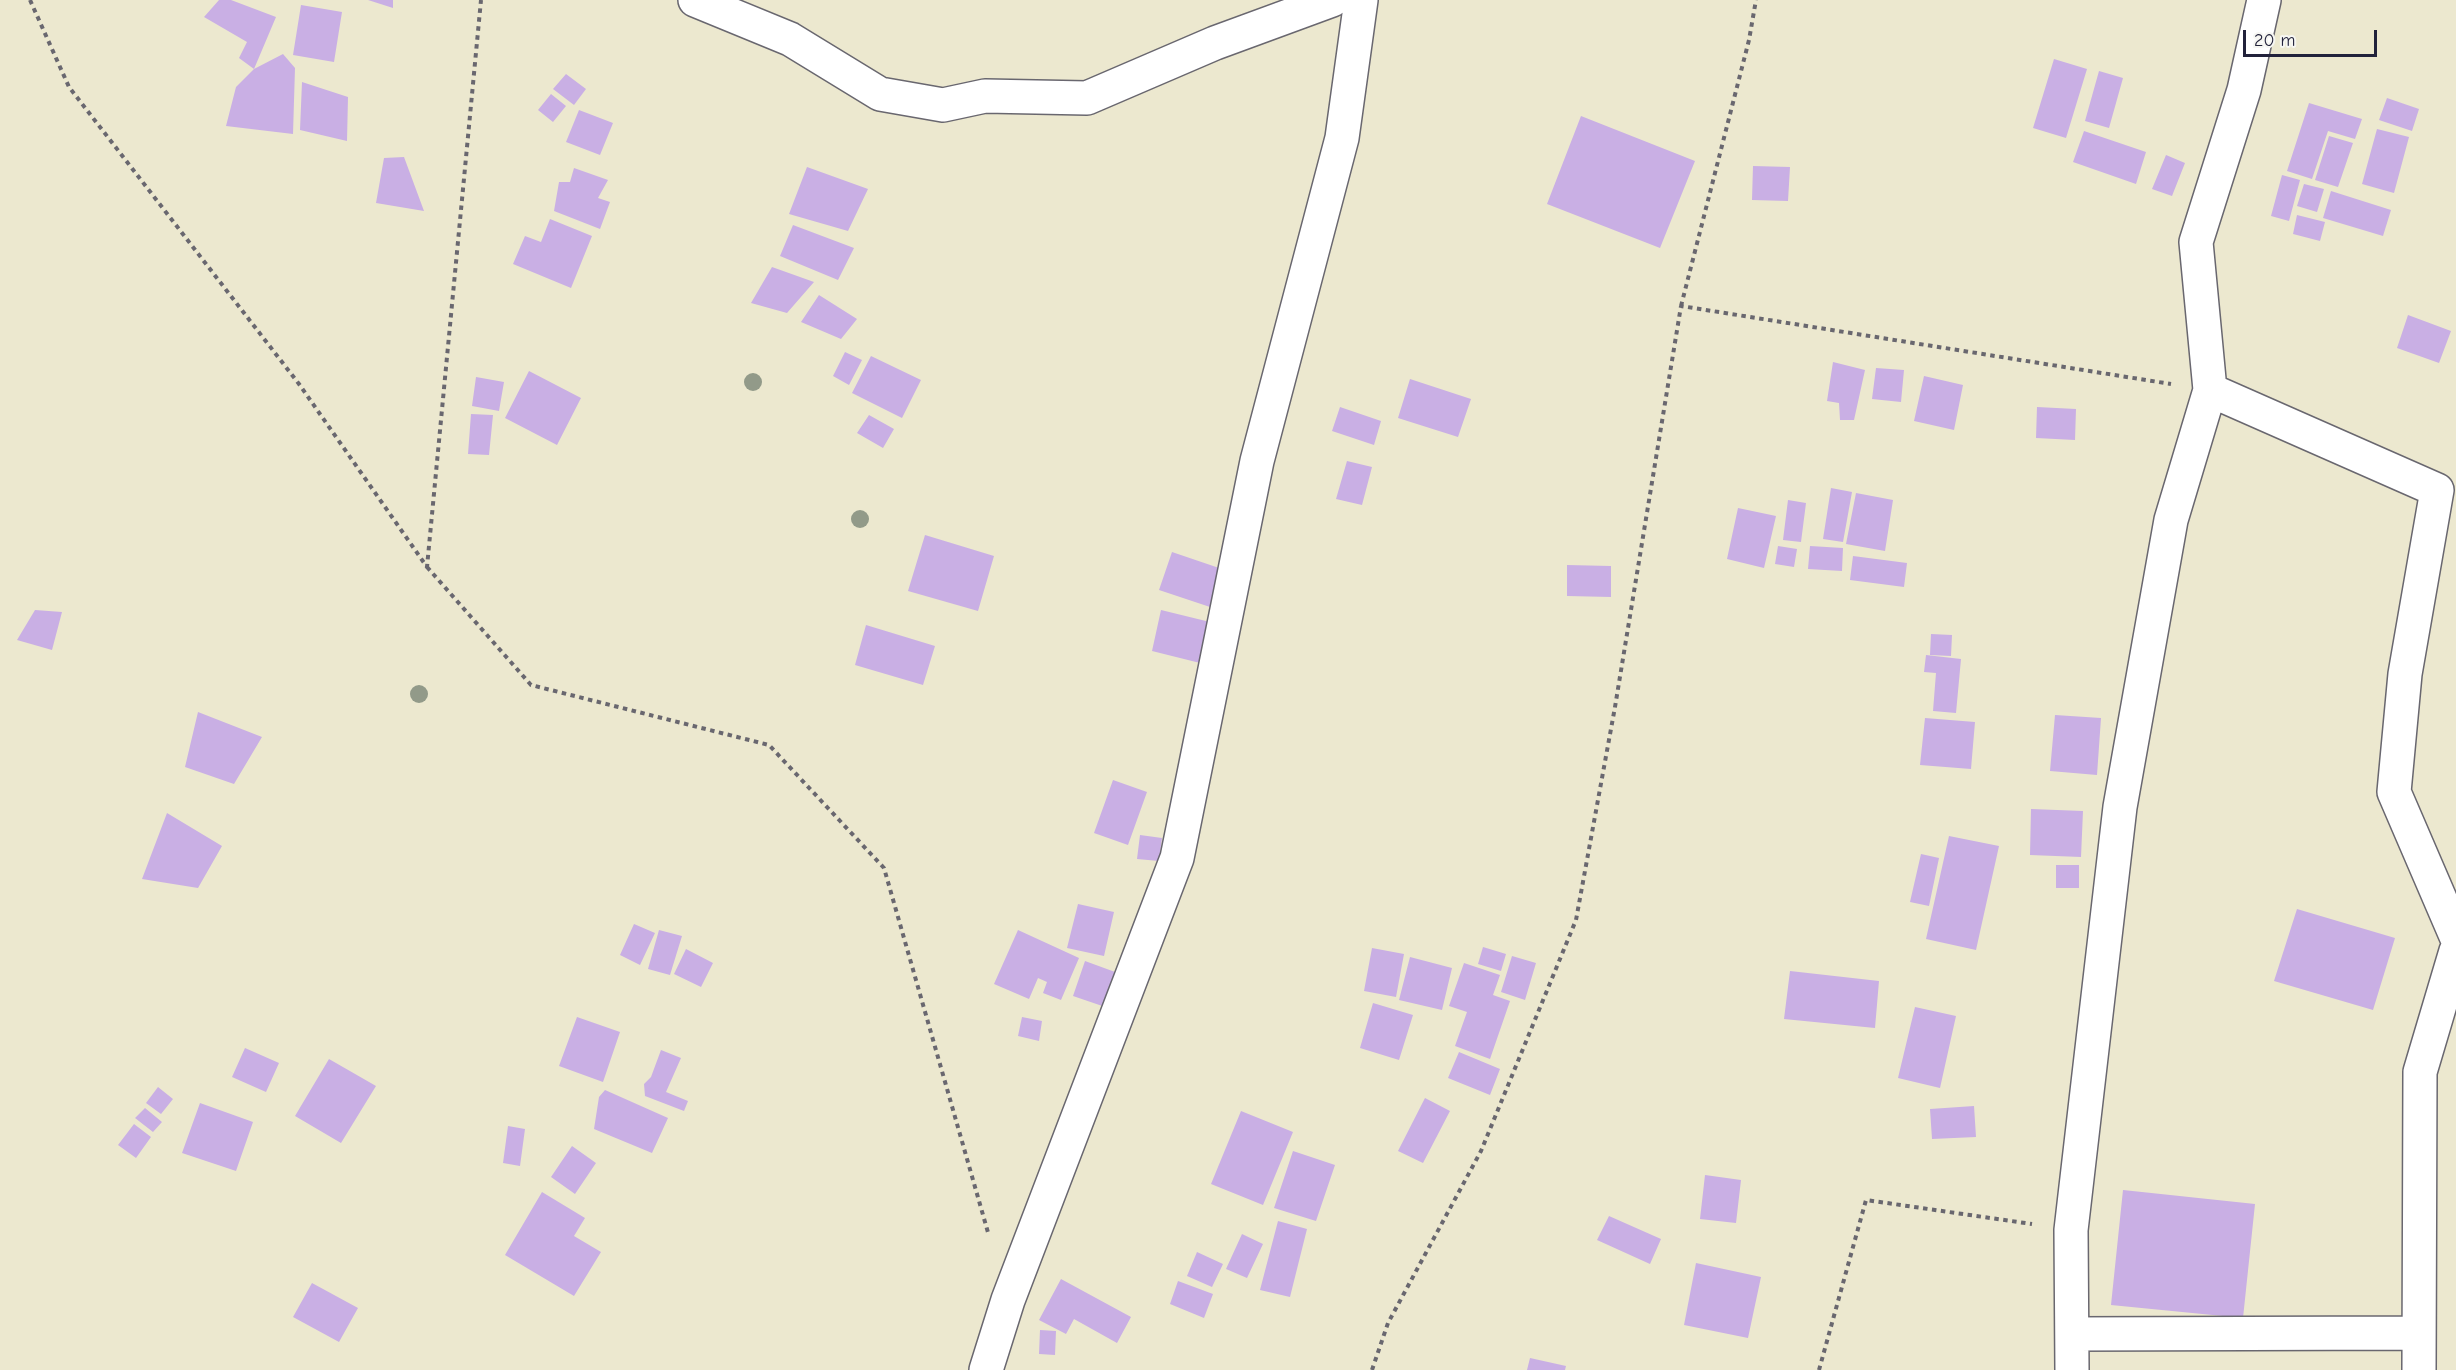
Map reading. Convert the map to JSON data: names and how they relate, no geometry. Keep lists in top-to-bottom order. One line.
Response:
{"scale_bar":"20 m"}
